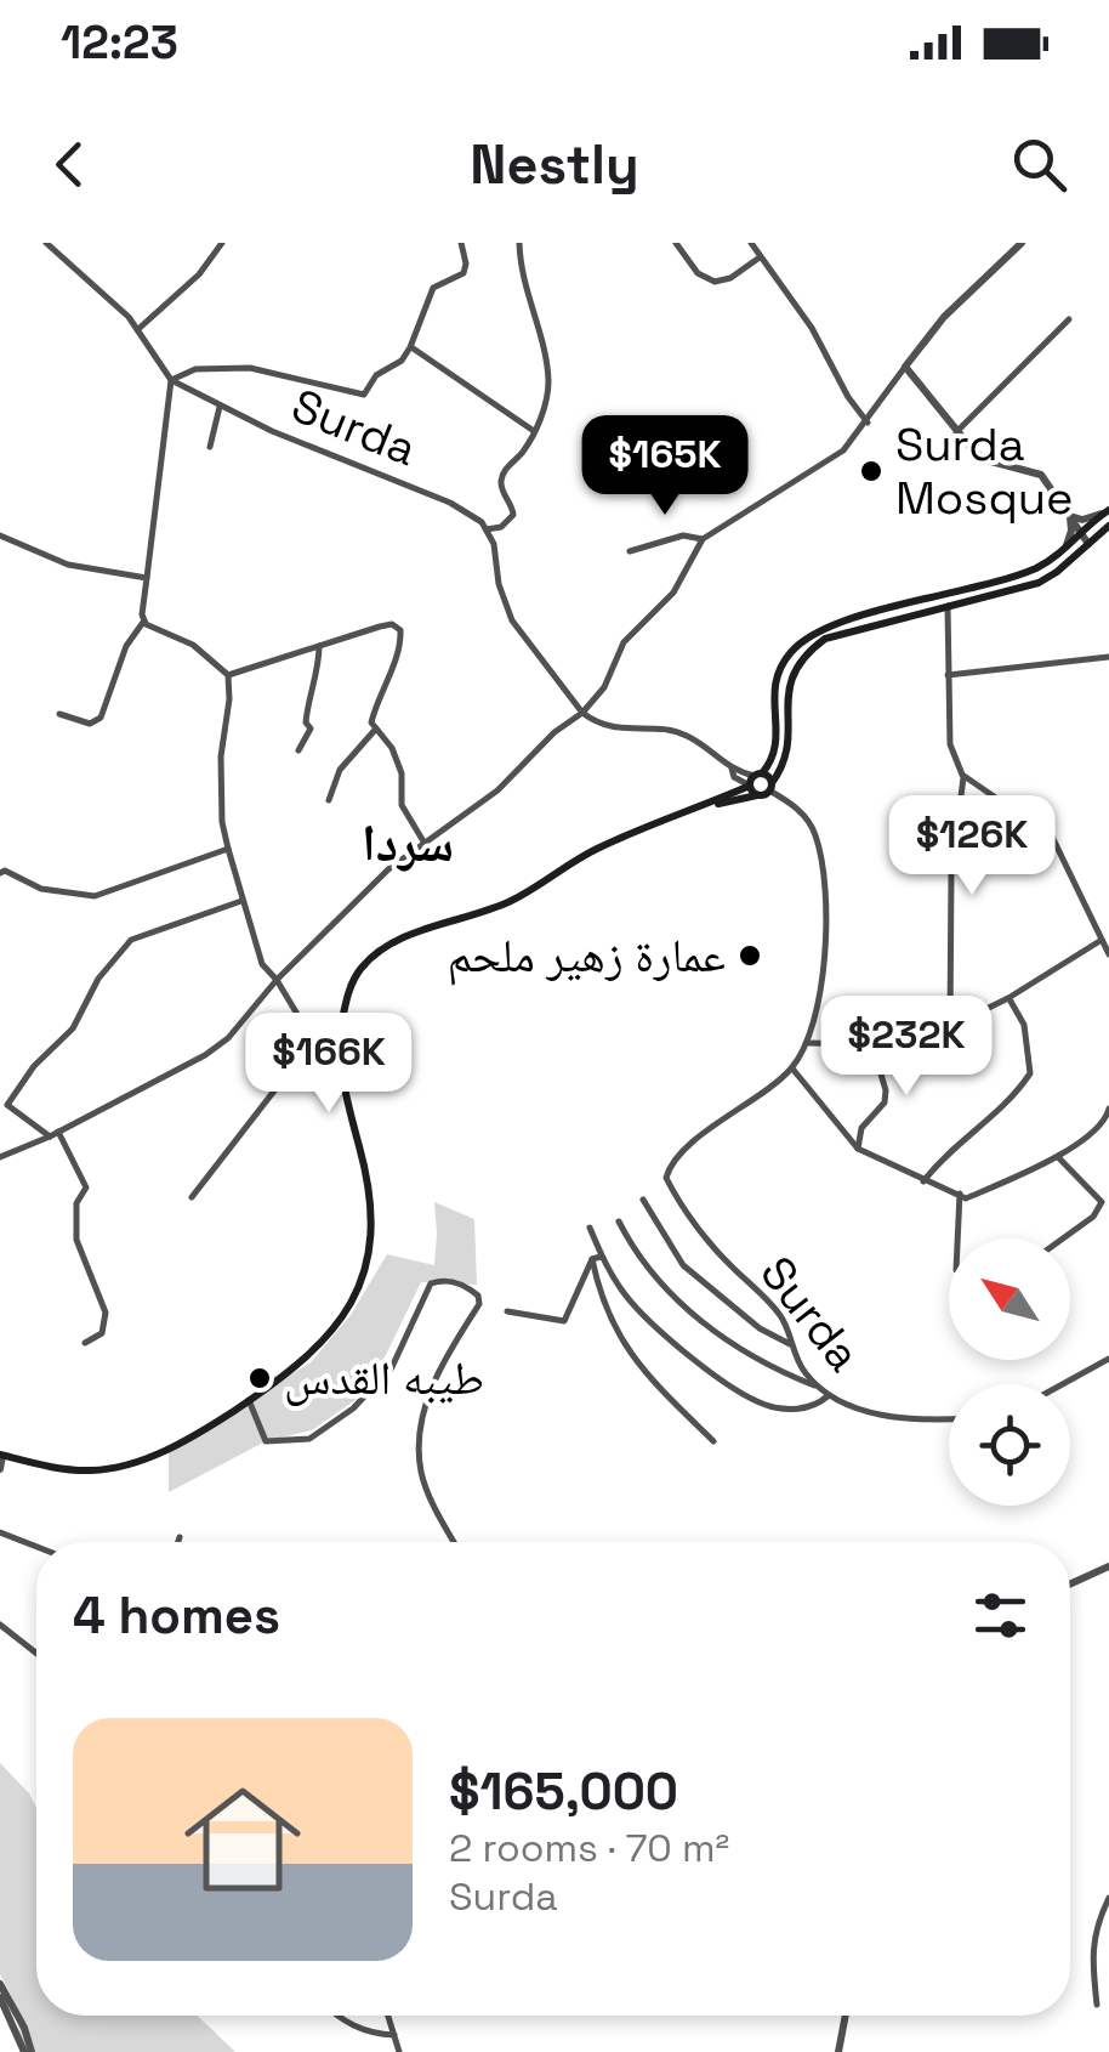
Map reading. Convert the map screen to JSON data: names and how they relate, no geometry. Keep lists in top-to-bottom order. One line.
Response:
{"streets":{"street":["Surda"]},"districts":["سردا"],"places":["Surda Mosque","عمارة زهير ملحم","طيبه القدس"],"north":"top left","page":{"status":"12:23","header":"Nestly","price":["$165K","$126K","$232K","$166K"],"heading":"4 homes","list":[{"name":"$165,000","note":"2 rooms · 70 m² · Surda"}]}}
